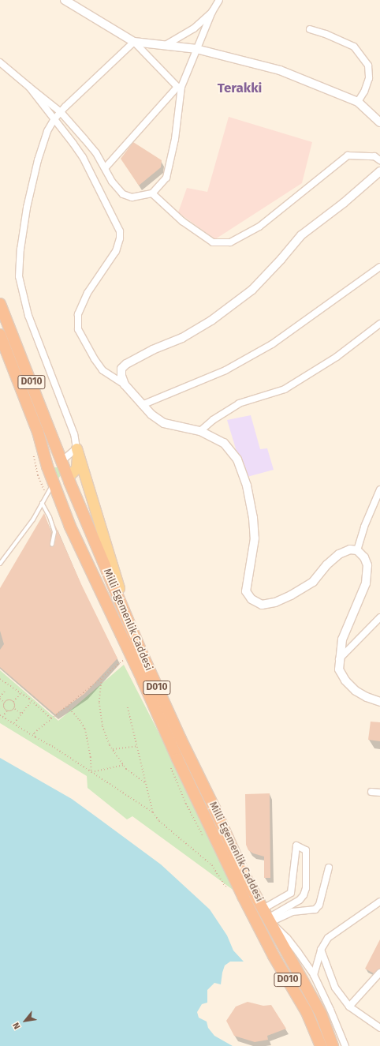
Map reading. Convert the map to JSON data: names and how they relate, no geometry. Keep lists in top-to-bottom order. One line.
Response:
{"streets":{"highway":["D010","Milli Egemenlik Caddesi"]},"districts":["Terakki"],"north":"bottom left"}
